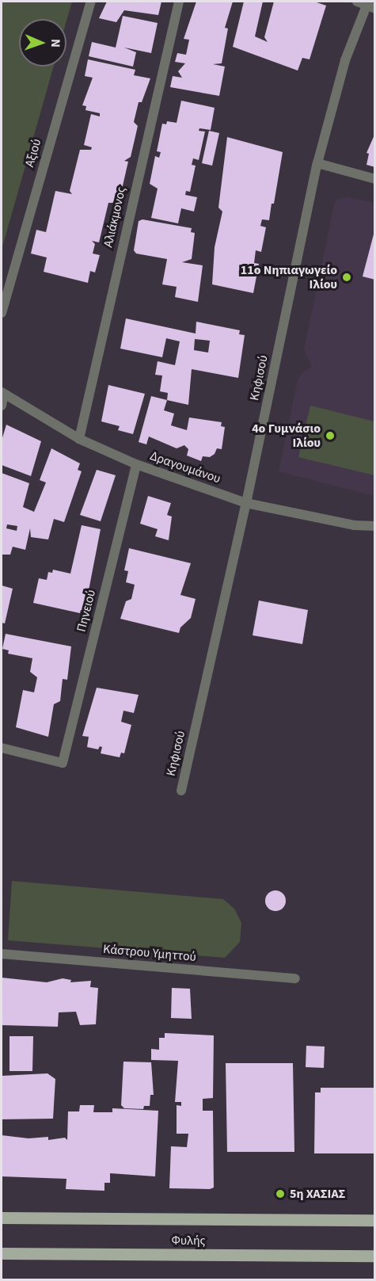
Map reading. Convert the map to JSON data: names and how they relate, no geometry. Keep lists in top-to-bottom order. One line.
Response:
{"streets":{"main road":["Φυλής"],"street":["Αξιού","Αλιάκμονος","Κηφισού","Δραγουμάνου","Πηνειού","Κάστρου Υμηττού"]},"crossings":[["Αλιάκμονος","Δραγουμάνου"],["Κηφισού","Δραγουμάνου"],["Δραγουμάνου","Πηνειού"]],"places":["11ο Νηπιαγωγείο Ιλίου","4ο Γυμνάσιο Ιλίου","5η ΧΑΣΙΑΣ"],"north":"right"}
